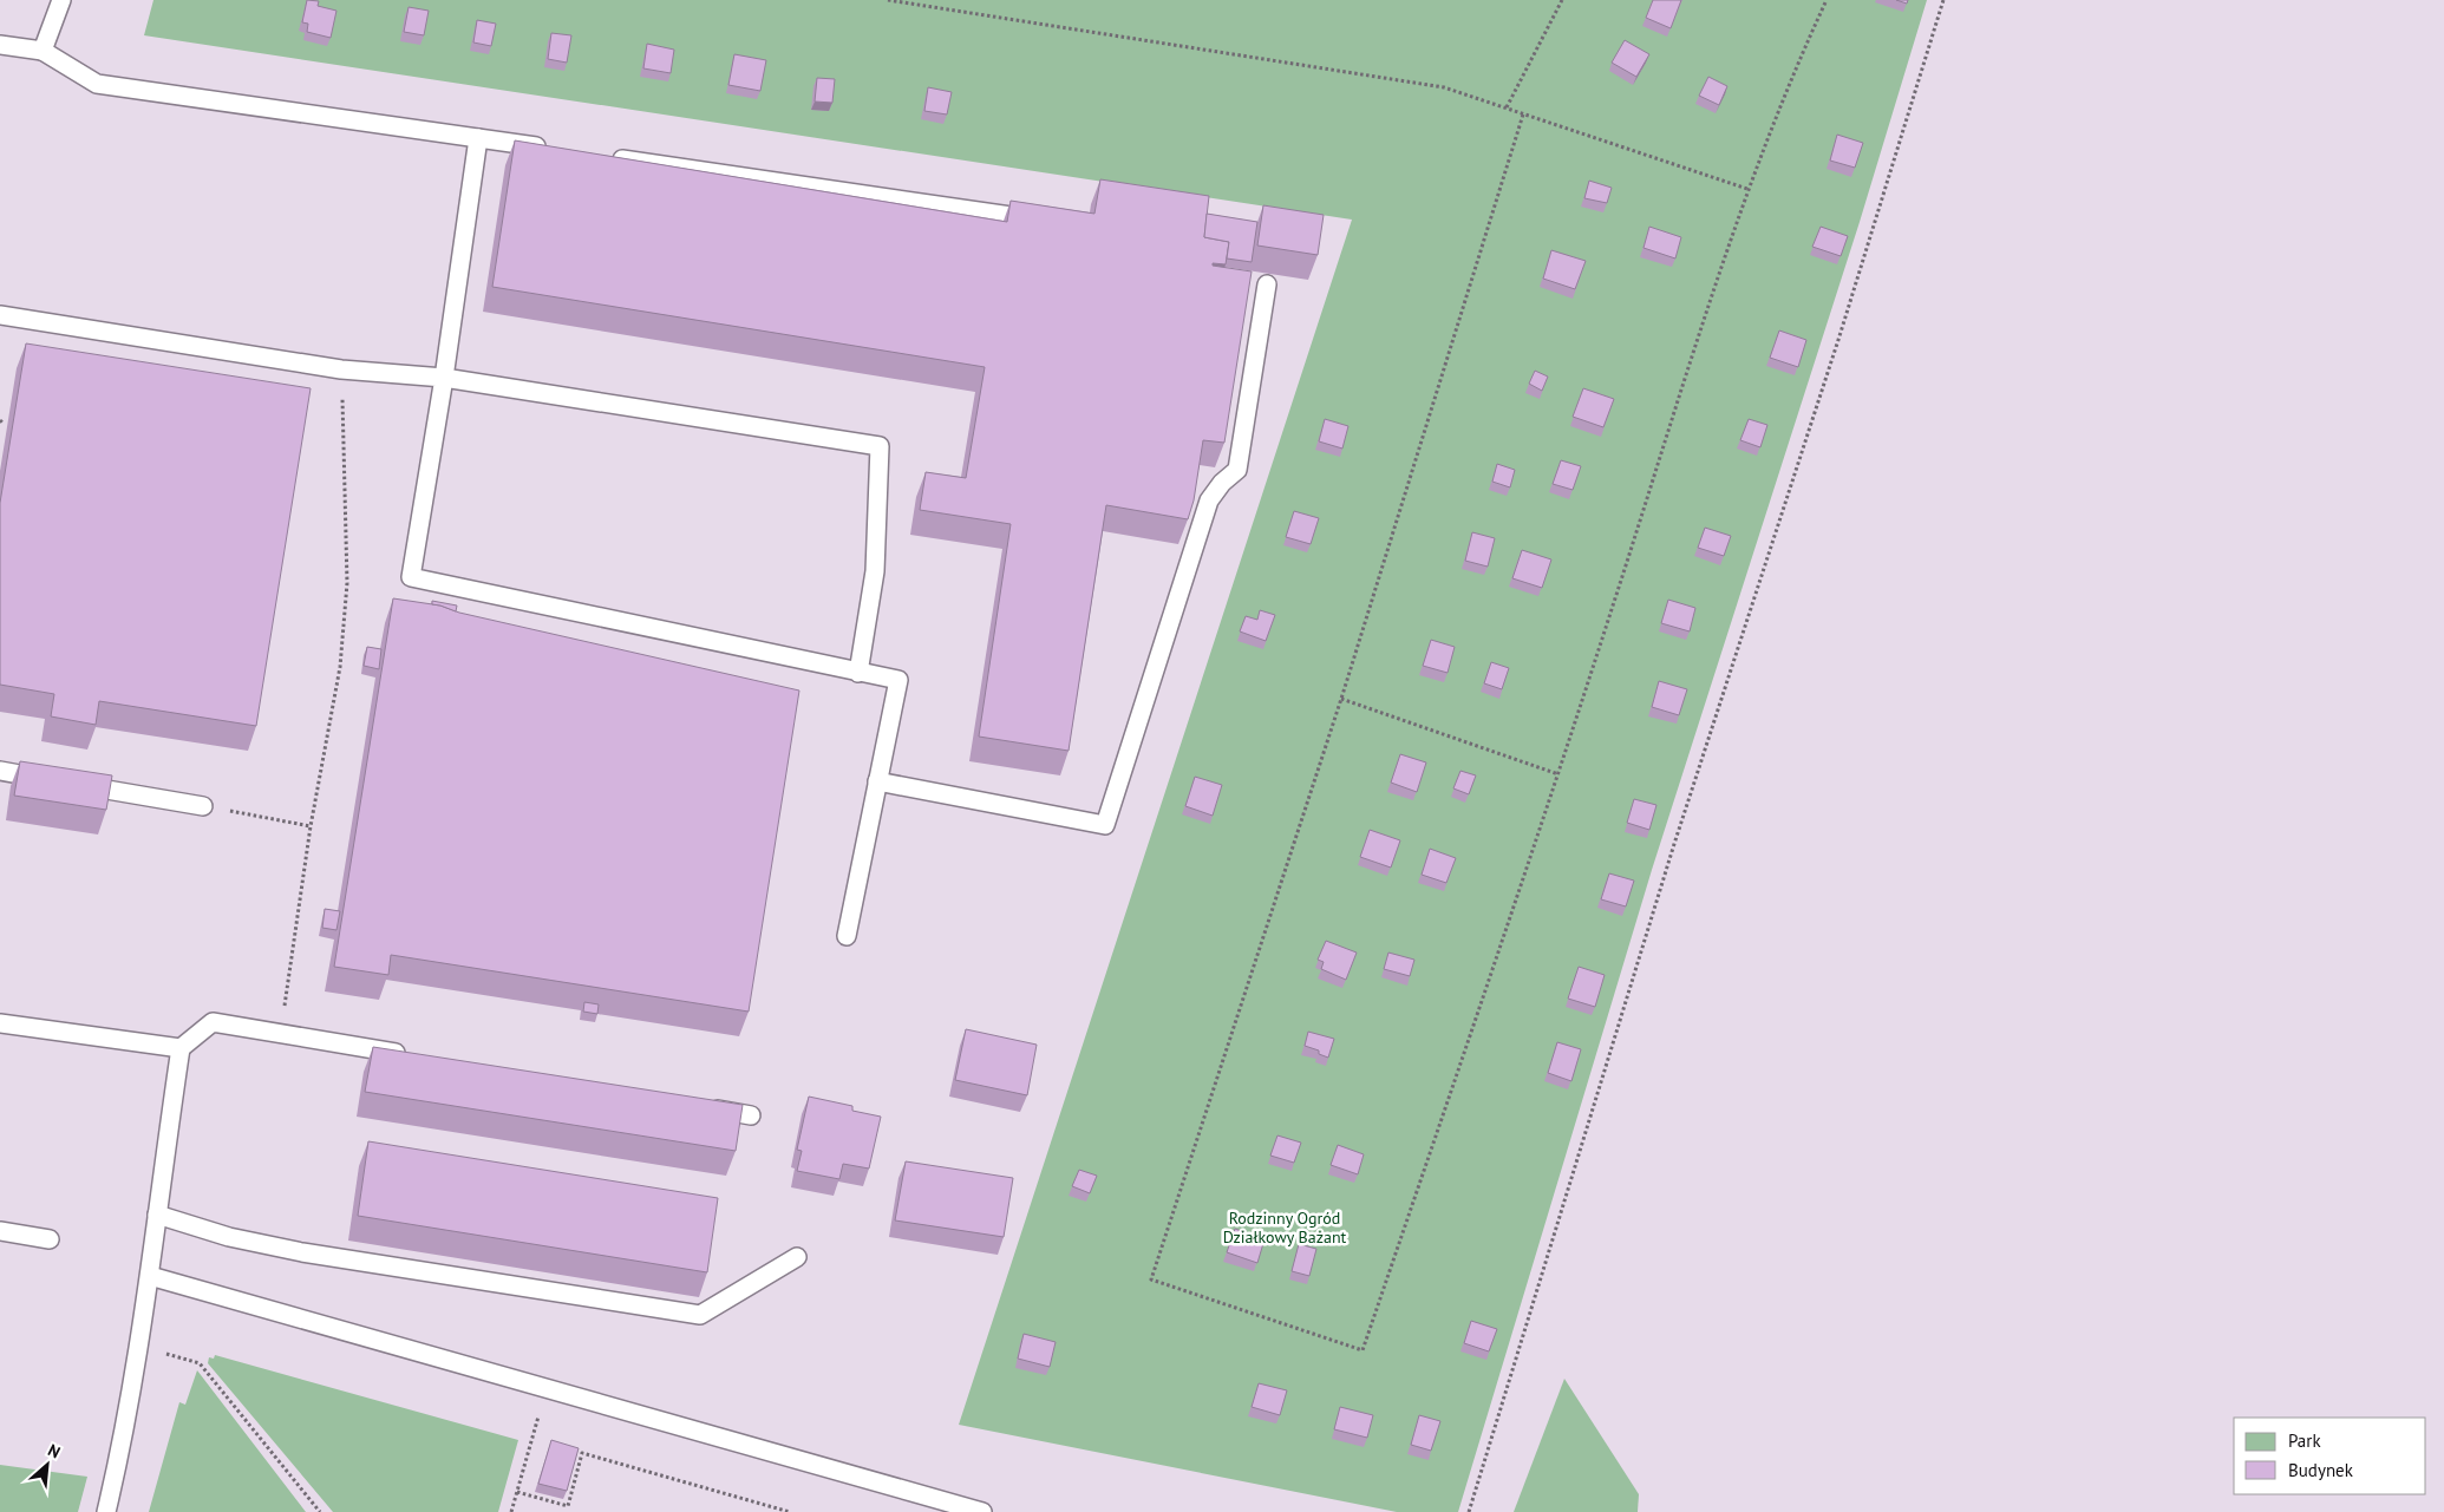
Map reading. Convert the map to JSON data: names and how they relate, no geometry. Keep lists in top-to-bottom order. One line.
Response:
{"parks":["Rodzinny Ogród Działkowy Bażant"],"legend":["Park","Budynek"],"north":"top right"}
